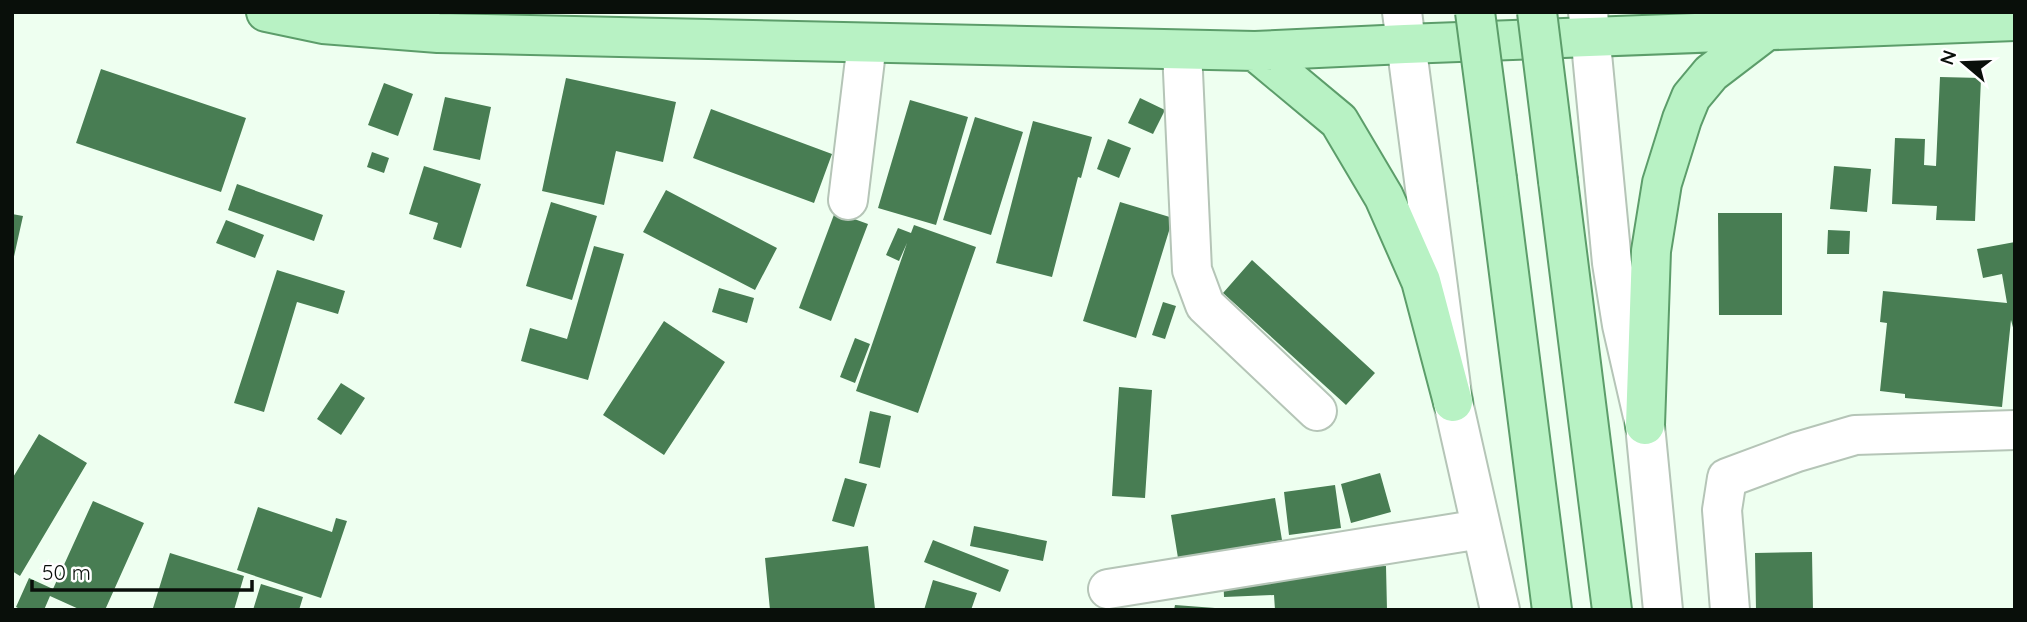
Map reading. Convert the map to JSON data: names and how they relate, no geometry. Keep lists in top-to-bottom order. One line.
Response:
{"scale_bar":"50 m","north":"left"}
